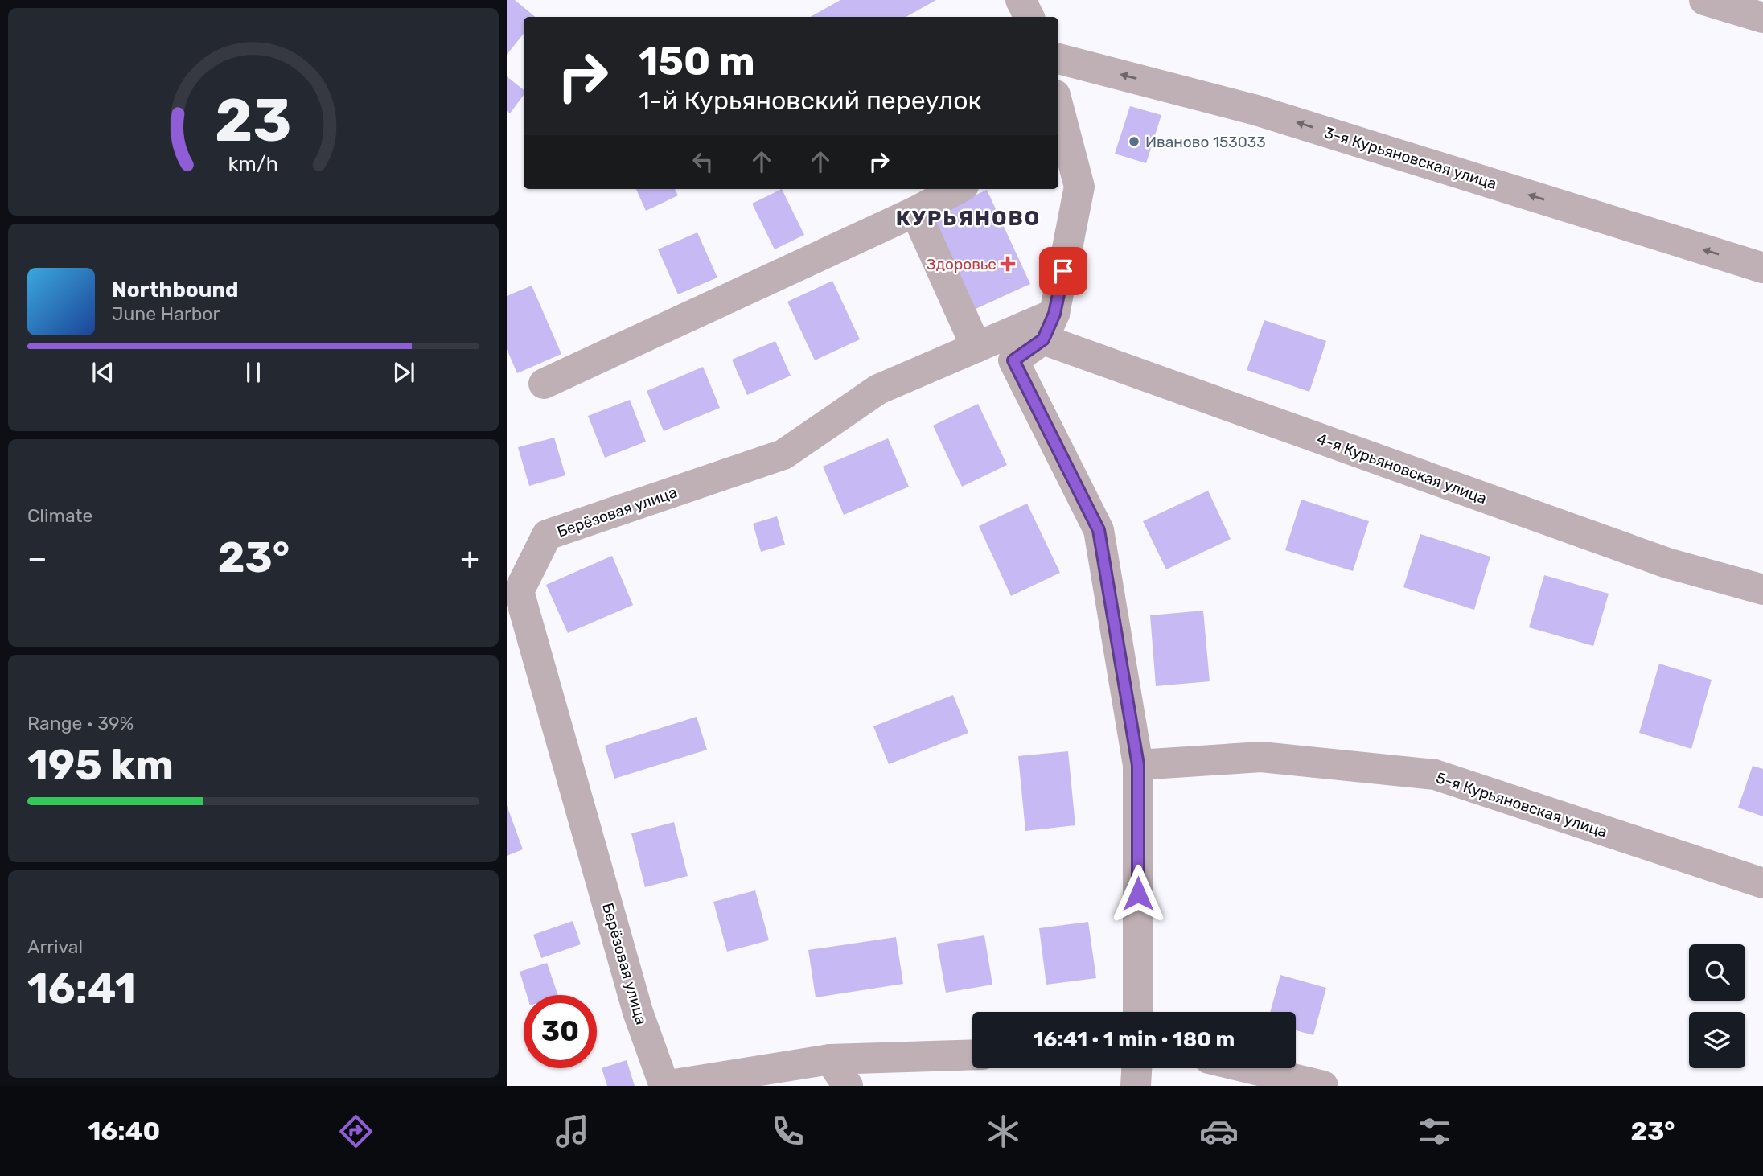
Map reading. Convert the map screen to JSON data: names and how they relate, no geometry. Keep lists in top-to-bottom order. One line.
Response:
{"streets":{"street":["3-я Курьяновская улица","4-я Курьяновская улица","Берёзовая улица","5-я Курьяновская улица"]},"crossings":[["4-я Курьяновская улица","Берёзовая улица"]],"one_way":["3-я Курьяновская улица"],"districts":["КУРЬЯНОВО"],"places":{"other":["Иваново 153033"],"health":["Здоровье"]},"page":{"turn":["150 m","1-й Курьяновский переулок"],"song":["Northbound","June Harbor"],"tile":["Climate",["Range · 39%","195 km"],["Arrival","16:41"]],"heat":["−","23°","+"],"limit":"30","trip":"16:41 · 1 min · 180 m","tabs":["16:40","23°"],"gauge":["23","km/h"]}}
